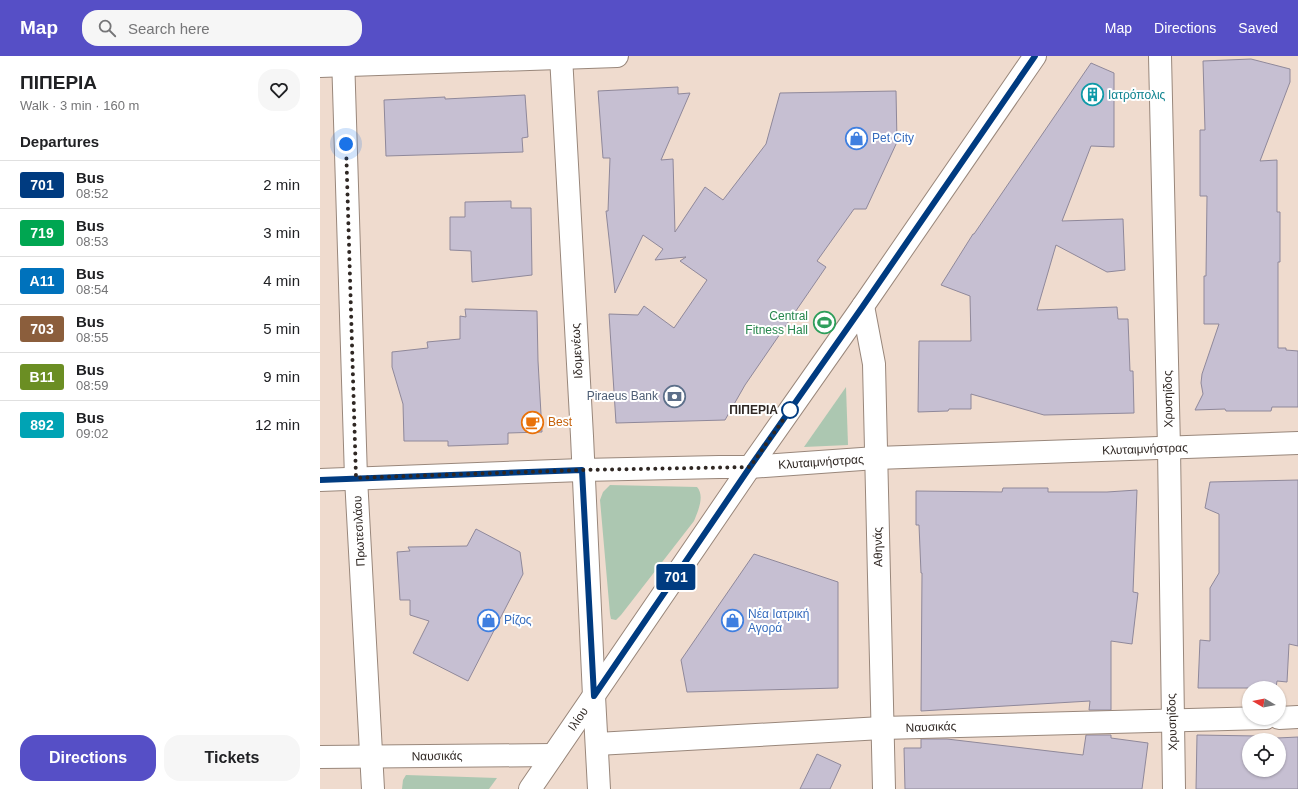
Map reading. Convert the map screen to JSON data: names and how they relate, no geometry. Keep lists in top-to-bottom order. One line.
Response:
{"streets":{"street":["Ιδομενέως","Χρυσηίδος","Κλυταιμνήστρας","Πρωτεσιλάου","Αθηνάς","Ιλίου","Ναυσικάς"]},"crossings":[["Ιδομενέως","Κλυταιμνήστρας"],["Ιδομενέως","Ιλίου"],["Ιδομενέως","Ναυσικάς"],["Χρυσηίδος","Κλυταιμνήστρας"],["Χρυσηίδος","Ναυσικάς"],["Κλυταιμνήστρας","Πρωτεσιλάου"],["Κλυταιμνήστρας","Αθηνάς"],["Κλυταιμνήστρας","Ιλίου"],["Πρωτεσιλάου","Ναυσικάς"],["Αθηνάς","Ιλίου"],["Αθηνάς","Ναυσικάς"],["Ιλίου","Ναυσικάς"]],"places":{"building":["Ιατρόπολις"],"shop":["Pet City","Ρίζος","Νέα Ιατρική Αγορά"],"sports":["Central Fitness Hall"],"bank":["Piraeus Bank"],"other":["ΠΙΠΕΡΙΑ"],"cafe":["Best"]},"lines":["bus line 701"],"north":"left","page":{"header":"Map","search":"Search here","nav":["Map","Directions","Saved"],"heading":[["ΠΙΠΕΡΙΑ","Walk · 3 min · 160 m"],"Departures"],"on_map":"701","list":[{"mark":"701","name":"Bus","note":"08:52","value":"2 min"},{"mark":"719","name":"Bus","note":"08:53","value":"3 min"},{"mark":"Α11","name":"Bus","note":"08:54","value":"4 min"},{"mark":"703","name":"Bus","note":"08:55","value":"5 min"},{"mark":"Β11","name":"Bus","note":"08:59","value":"9 min"},{"mark":"892","name":"Bus","note":"09:02","value":"12 min"}],"buttons":["Directions","Tickets"]}}
